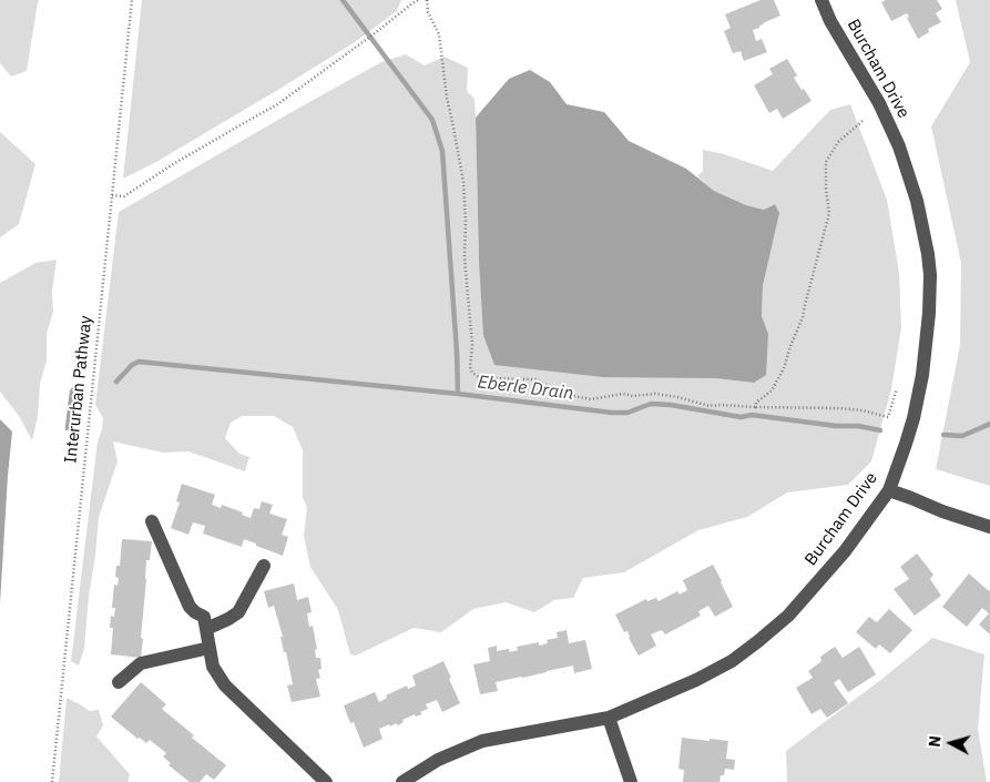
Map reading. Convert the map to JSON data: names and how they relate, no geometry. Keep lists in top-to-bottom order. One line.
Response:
{"streets":{"street":["Burcham Drive"],"path":["Interurban Pathway"]},"water":["Eberle Drain"],"north":"left"}
